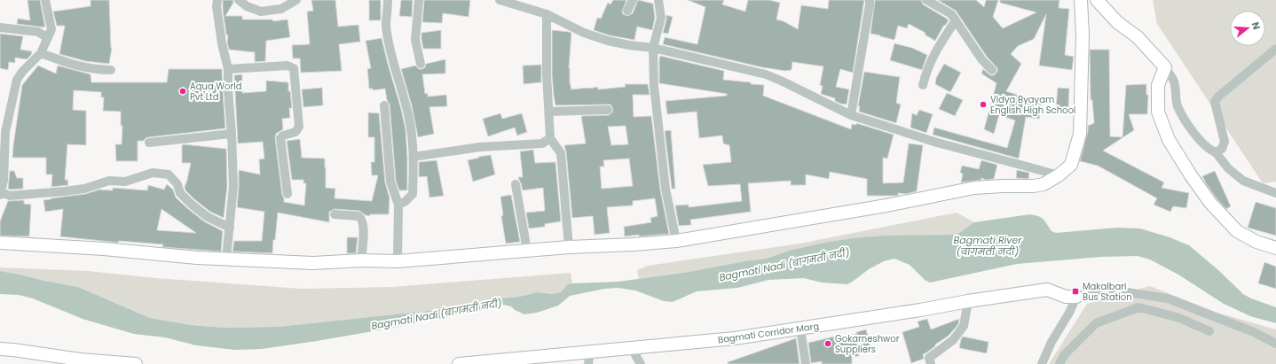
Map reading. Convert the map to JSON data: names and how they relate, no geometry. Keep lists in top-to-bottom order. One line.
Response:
{"streets":{"street":["Bagmati Corridor Marg"]},"water":["Bagmati River (बागमती नदी)","Bagmati Nadi (बागमती नदी)"],"places":{"other":["Aqua World Pvt Ltd","Vidya Byayam English High School","Gokarneshwor Suppliers"],"transit":["Makalbari Bus Station"]},"north":"right"}
